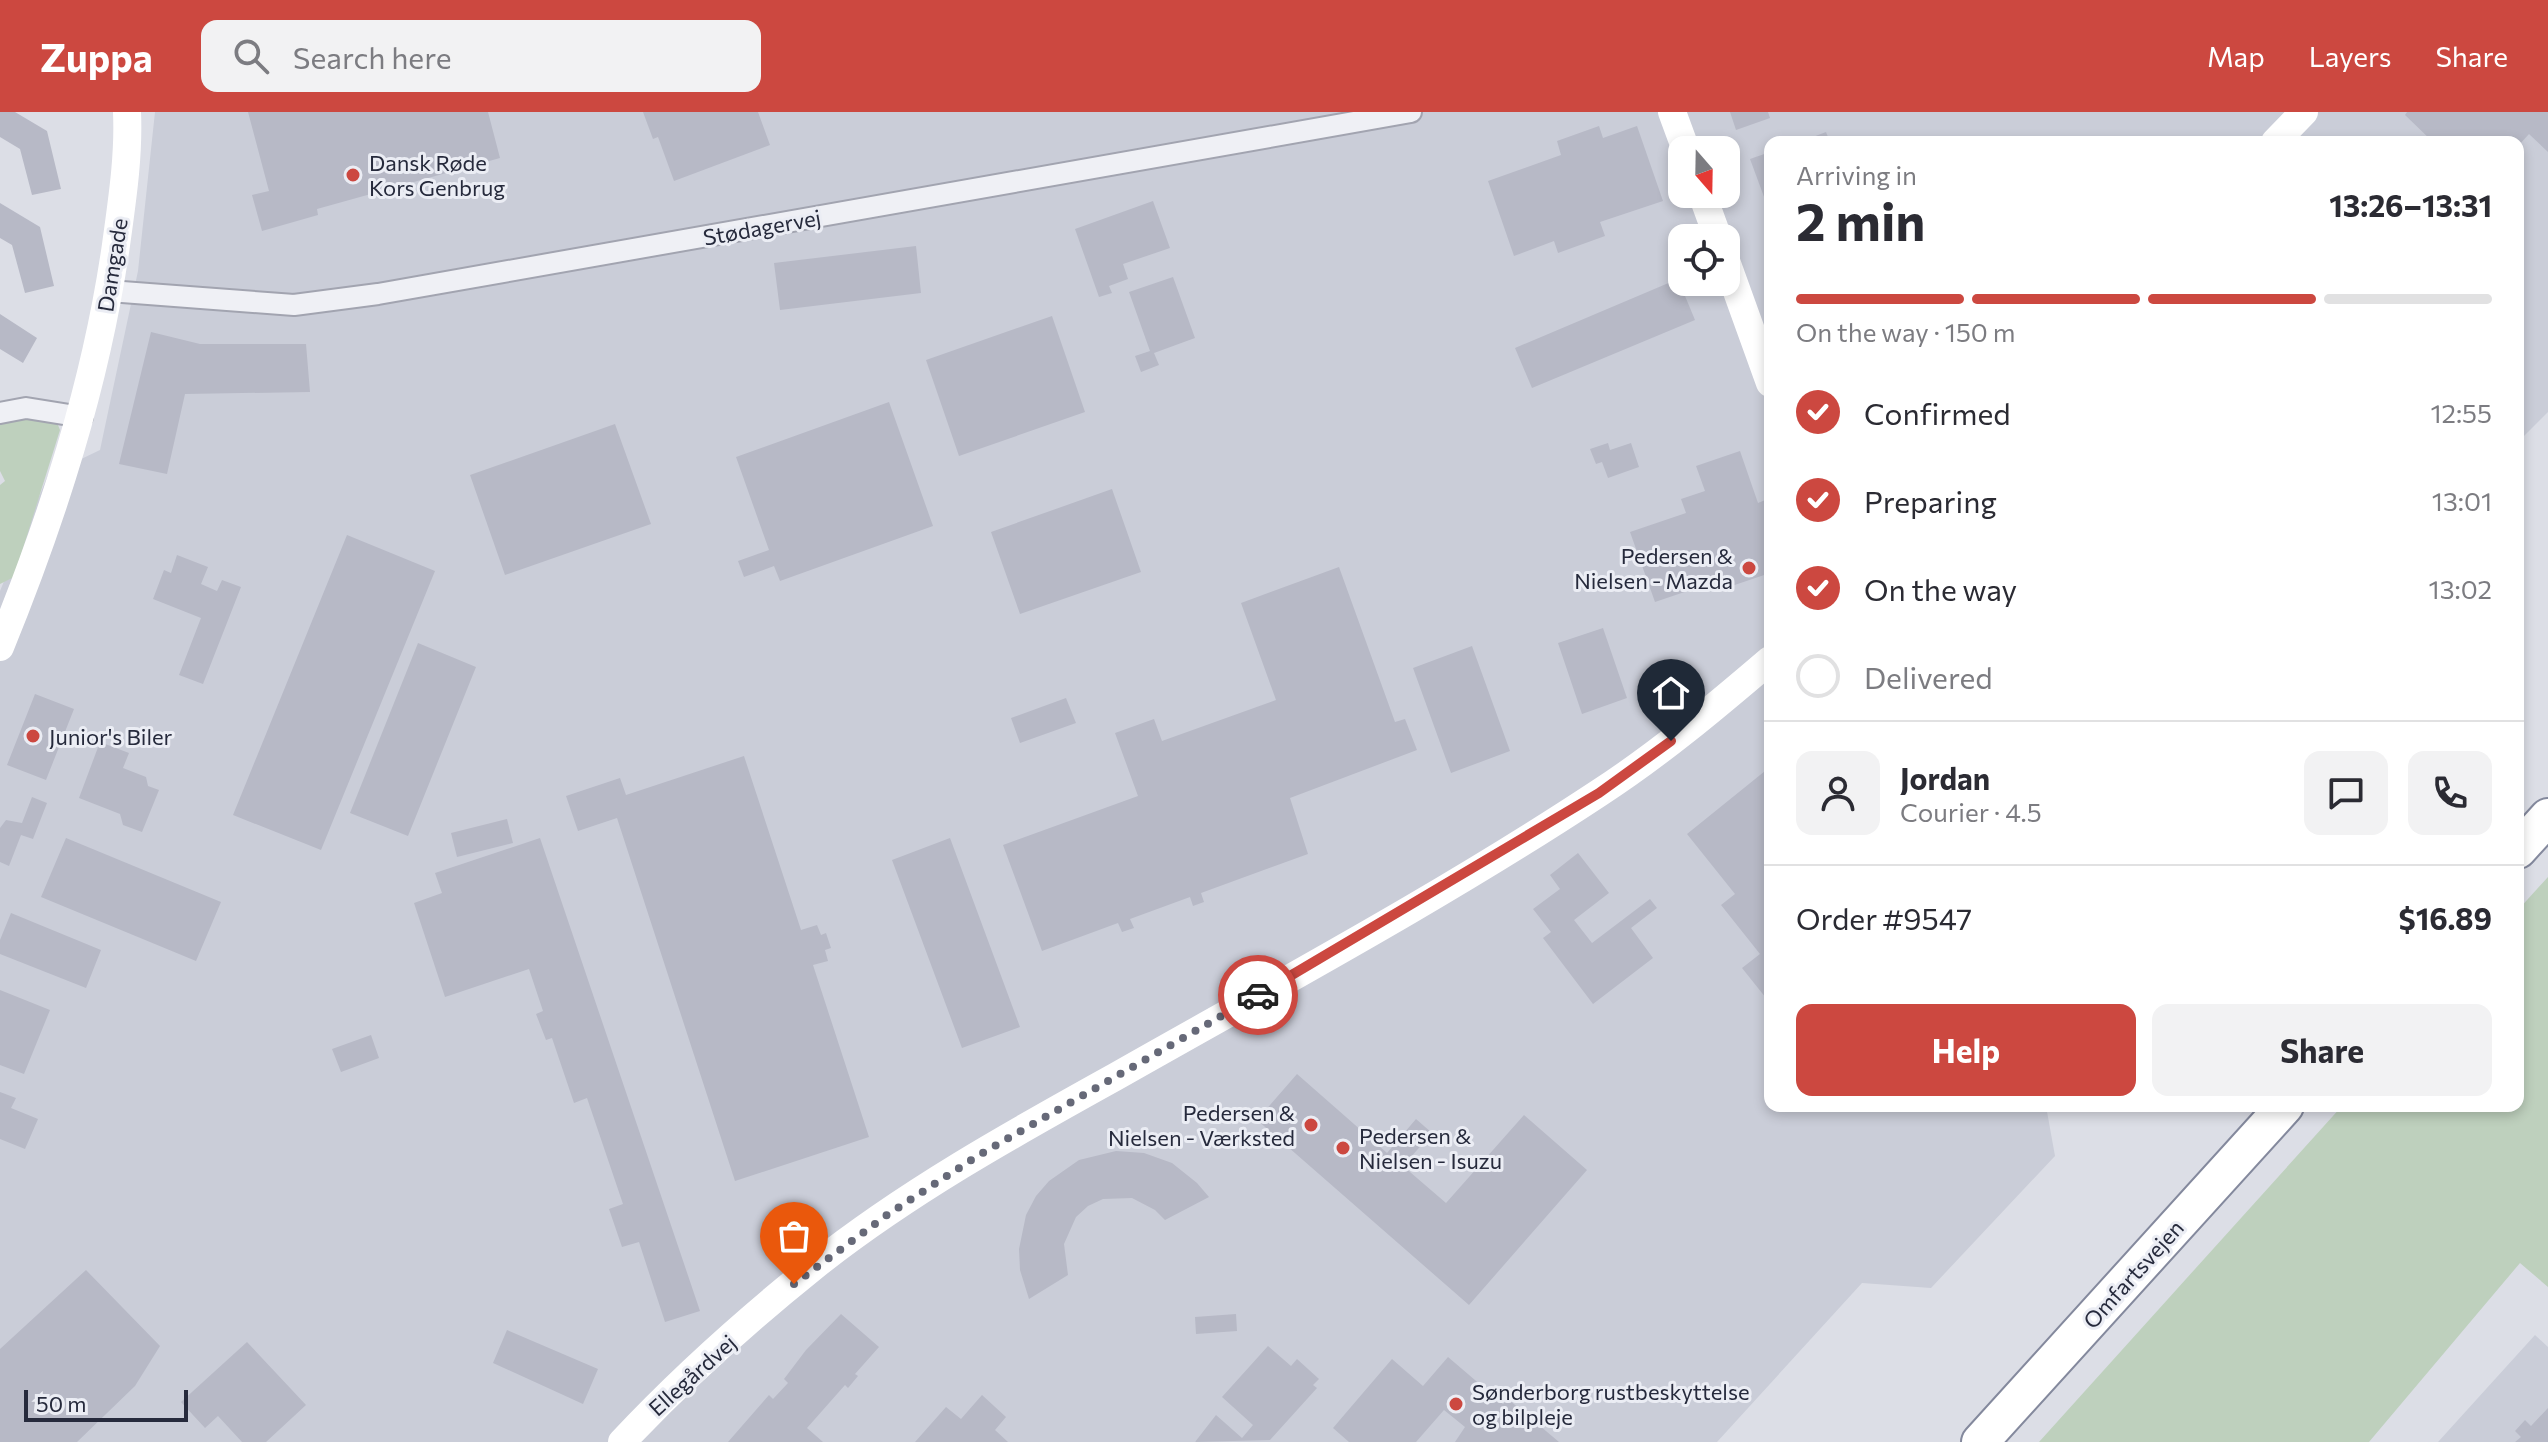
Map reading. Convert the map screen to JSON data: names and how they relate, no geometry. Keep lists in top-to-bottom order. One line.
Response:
{"streets":{"highway":["Omfartsvejen"],"street":["Stødagervej","Damgade","Ellegårdvej"]},"crossings":[["Stødagervej","Damgade"]],"places":["Dansk Røde Kors Genbrug","Pedersen & Nielsen - Mazda","Junior's Biler","Pedersen & Nielsen - Værksted","Pedersen & Nielsen - Isuzu","Sønderborg rustbeskyttelse og bilpleje"],"scale_bar":"50 m","north":"bottom","page":{"header":"Zuppa","search":"Search here","nav":["Map","Layers","Share"],"heading":["2 min","Arriving in","13:26–13:31"],"panel":["Jordan","Courier · 4.5","Order #9547","$16.89"],"bar":"On the way · 150 m","list":[["Confirmed","12:55"],["Preparing","13:01"],["On the way","13:02"],"Delivered"],"buttons":["Help","Share"],"scale":"50 m"}}
